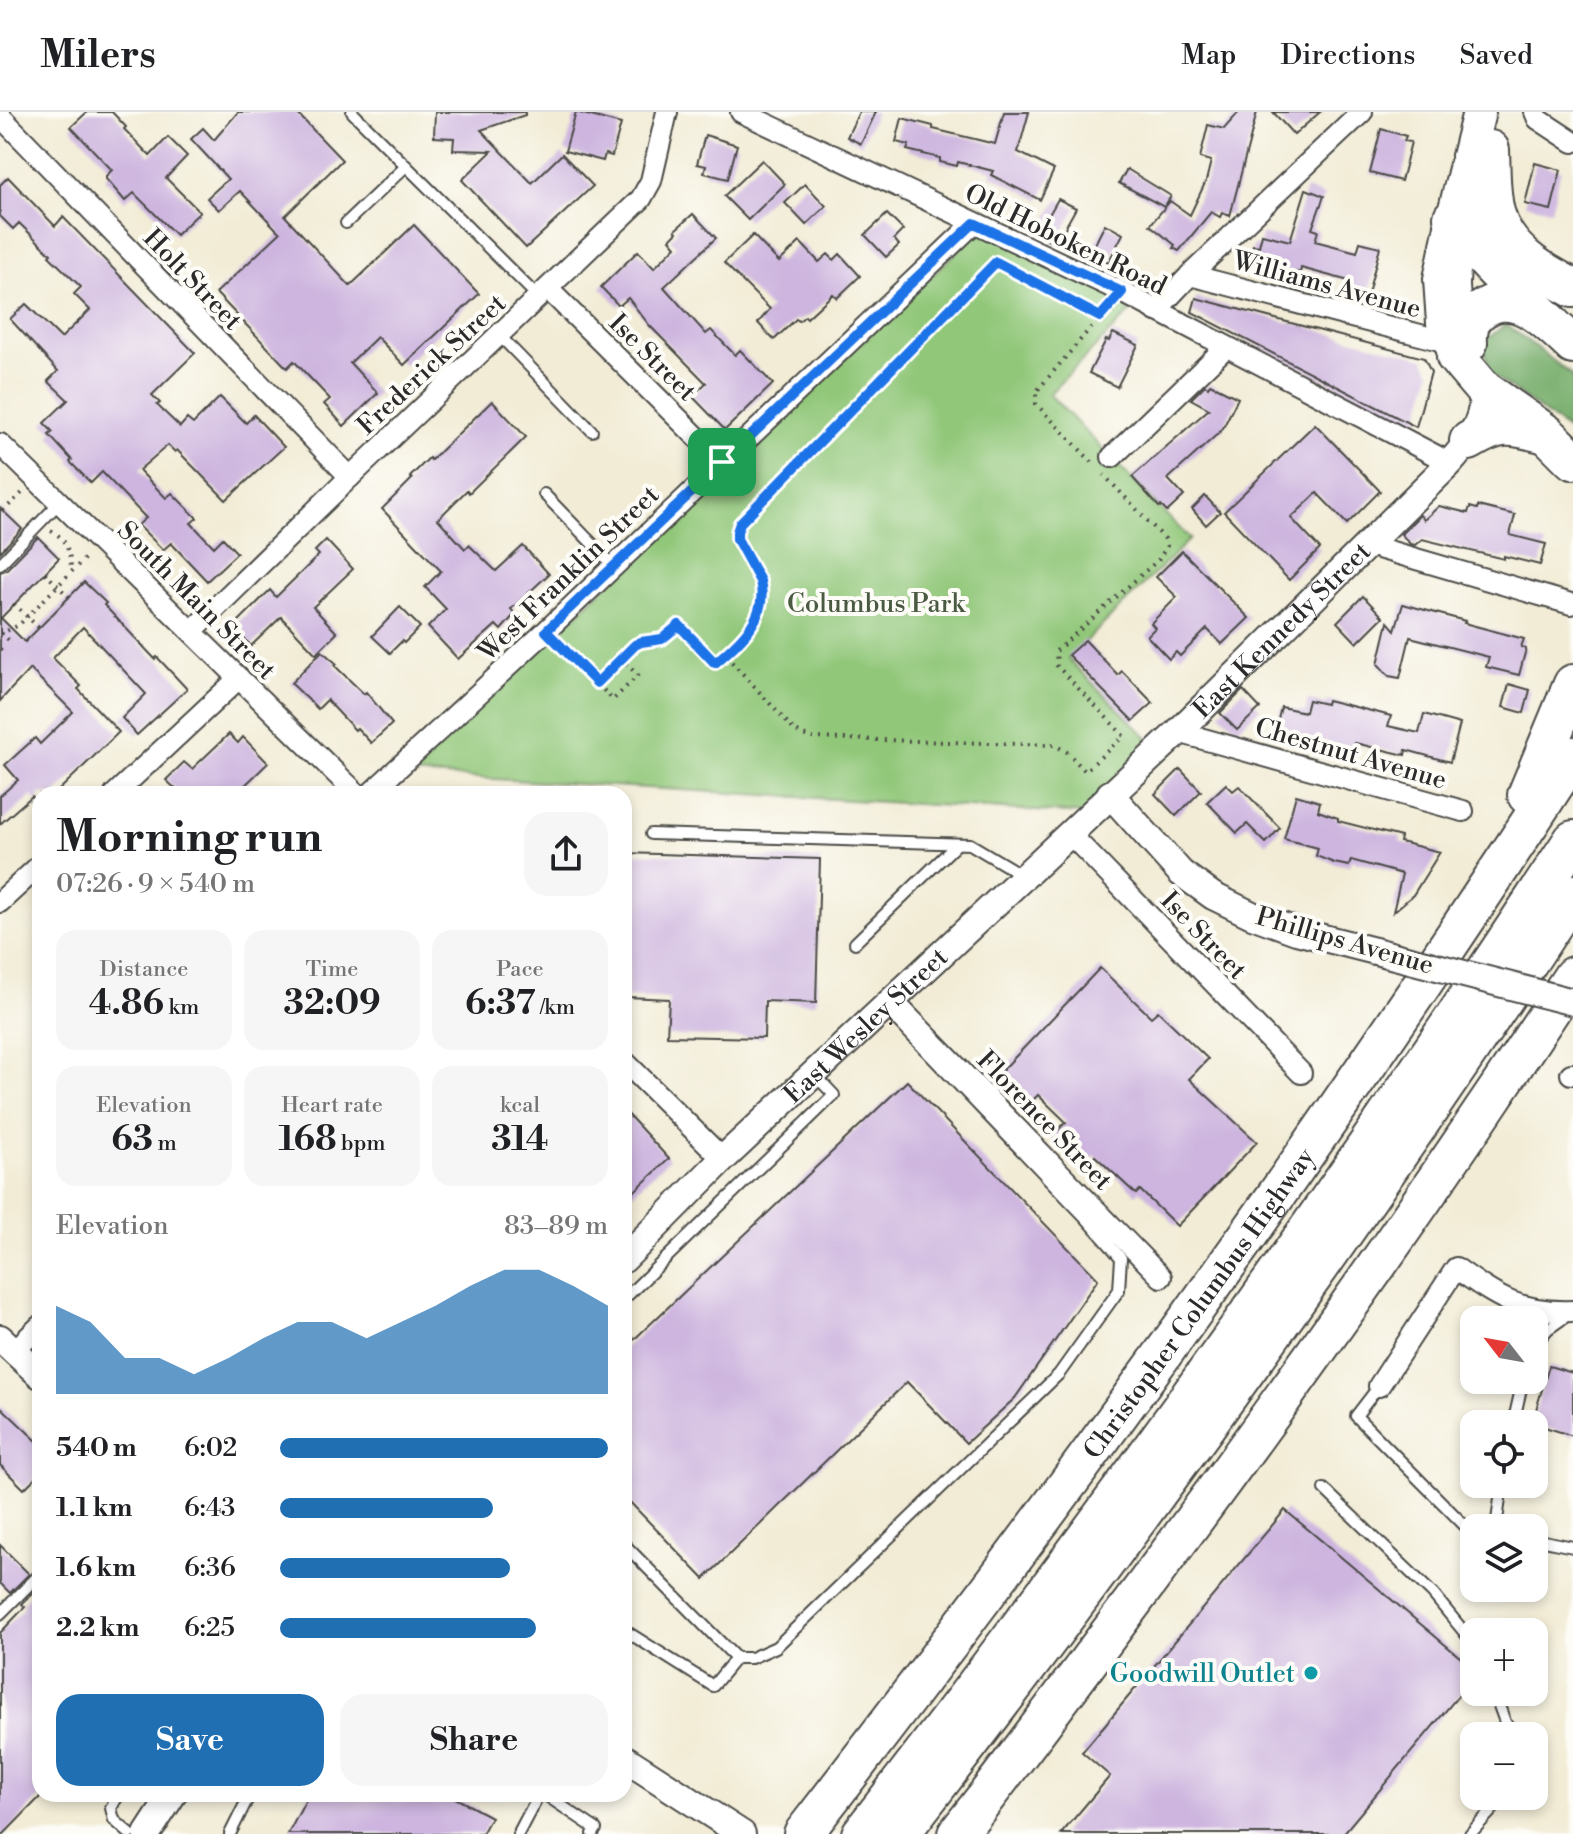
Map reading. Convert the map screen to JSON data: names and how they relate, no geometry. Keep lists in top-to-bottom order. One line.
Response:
{"streets":{"highway":["Christopher Columbus Highway"],"main road":["East Kennedy Street"],"street":["Old Hoboken Road","Holt Street","Williams Avenue","Ise Street","Frederick Street","West Franklin Street","South Main Street","Chestnut Avenue","Phillips Avenue","East Wesley Street","Florence Street"]},"crossings":[["Old Hoboken Road","West Franklin Street"],["Old Hoboken Road","East Kennedy Street"],["Holt Street","Frederick Street"],["Williams Avenue","East Kennedy Street"],["Ise Street","Frederick Street"],["Ise Street","West Franklin Street"],["Ise Street","East Wesley Street"],["Frederick Street","South Main Street"],["East Kennedy Street","Chestnut Avenue"],["East Kennedy Street","Phillips Avenue"],["East Kennedy Street","East Wesley Street"],["Phillips Avenue","East Wesley Street"],["East Wesley Street","Florence Street"]],"parks":["Columbus Park"],"places":["Goodwill Outlet"],"north":"top left","page":{"header":"Milers","nav":["Map","Directions","Saved"],"heading":["Morning run","07:26 · 9 × 540 m"],"stats":[["Distance","4.86 km"],["Time","32:09"],["Pace","6:37 /km"],["Elevation","63 m"],["Heart rate","168 bpm"],["kcal","314"]],"chart":["Elevation","83–89 m"],"map_buttons":["+","−"],"list":[{"name":"540 m","note":"6:02"},{"name":"1.1 km","note":"6:43"},{"name":"1.6 km","note":"6:36"},{"name":"2.2 km","note":"6:25"}],"buttons":["Save","Share"]}}
